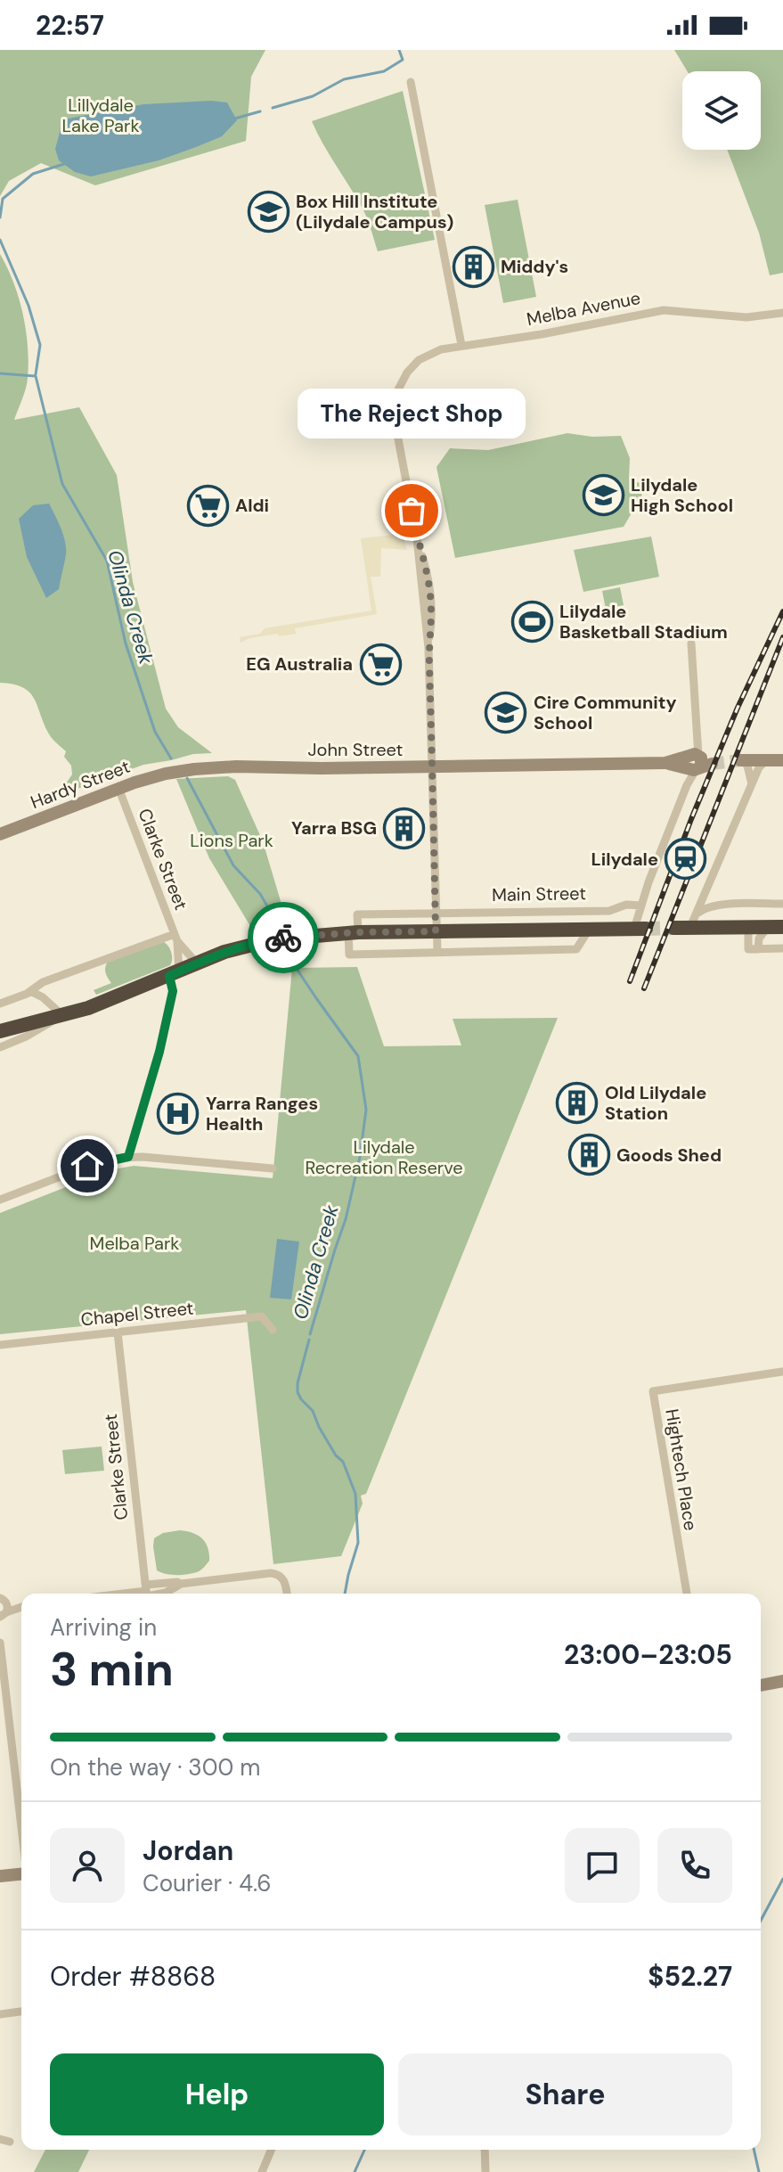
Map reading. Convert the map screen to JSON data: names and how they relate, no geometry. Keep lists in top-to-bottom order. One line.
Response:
{"streets":{"main road":["John Street","Hardy Street"],"street":["Melba Avenue","Clarke Street","Main Street","Chapel Street","Hightech Place"]},"crossings":[["Melba Avenue","John Street"],["John Street","Hardy Street"],["Hardy Street","Clarke Street"],["Clarke Street","Chapel Street"]],"water":["Olinda Creek"],"parks":["Lillydale Lake Park","Lions Park","Lilydale Recreation Reserve","Melba Park"],"places":{"school or university":["Box Hill Institute (Lilydale Campus)","Lilydale High School","Cire Community School"],"building":["Middy's","Yarra BSG","Old Lilydale Station","Goods Shed"],"supermarket":["Aldi","EG Australia"],"other":["The Reject Shop"],"sports":["Lilydale Basketball Stadium"],"station":["Lilydale"],"hospital":["Yarra Ranges Health"]},"page":{"status":"22:57","bubble":"The Reject Shop","heading":["3 min","Arriving in","23:00–23:05"],"panel":["Jordan","Courier · 4.6","Order #8868","$52.27"],"bar":"On the way · 300 m","buttons":["Help","Share"]}}
